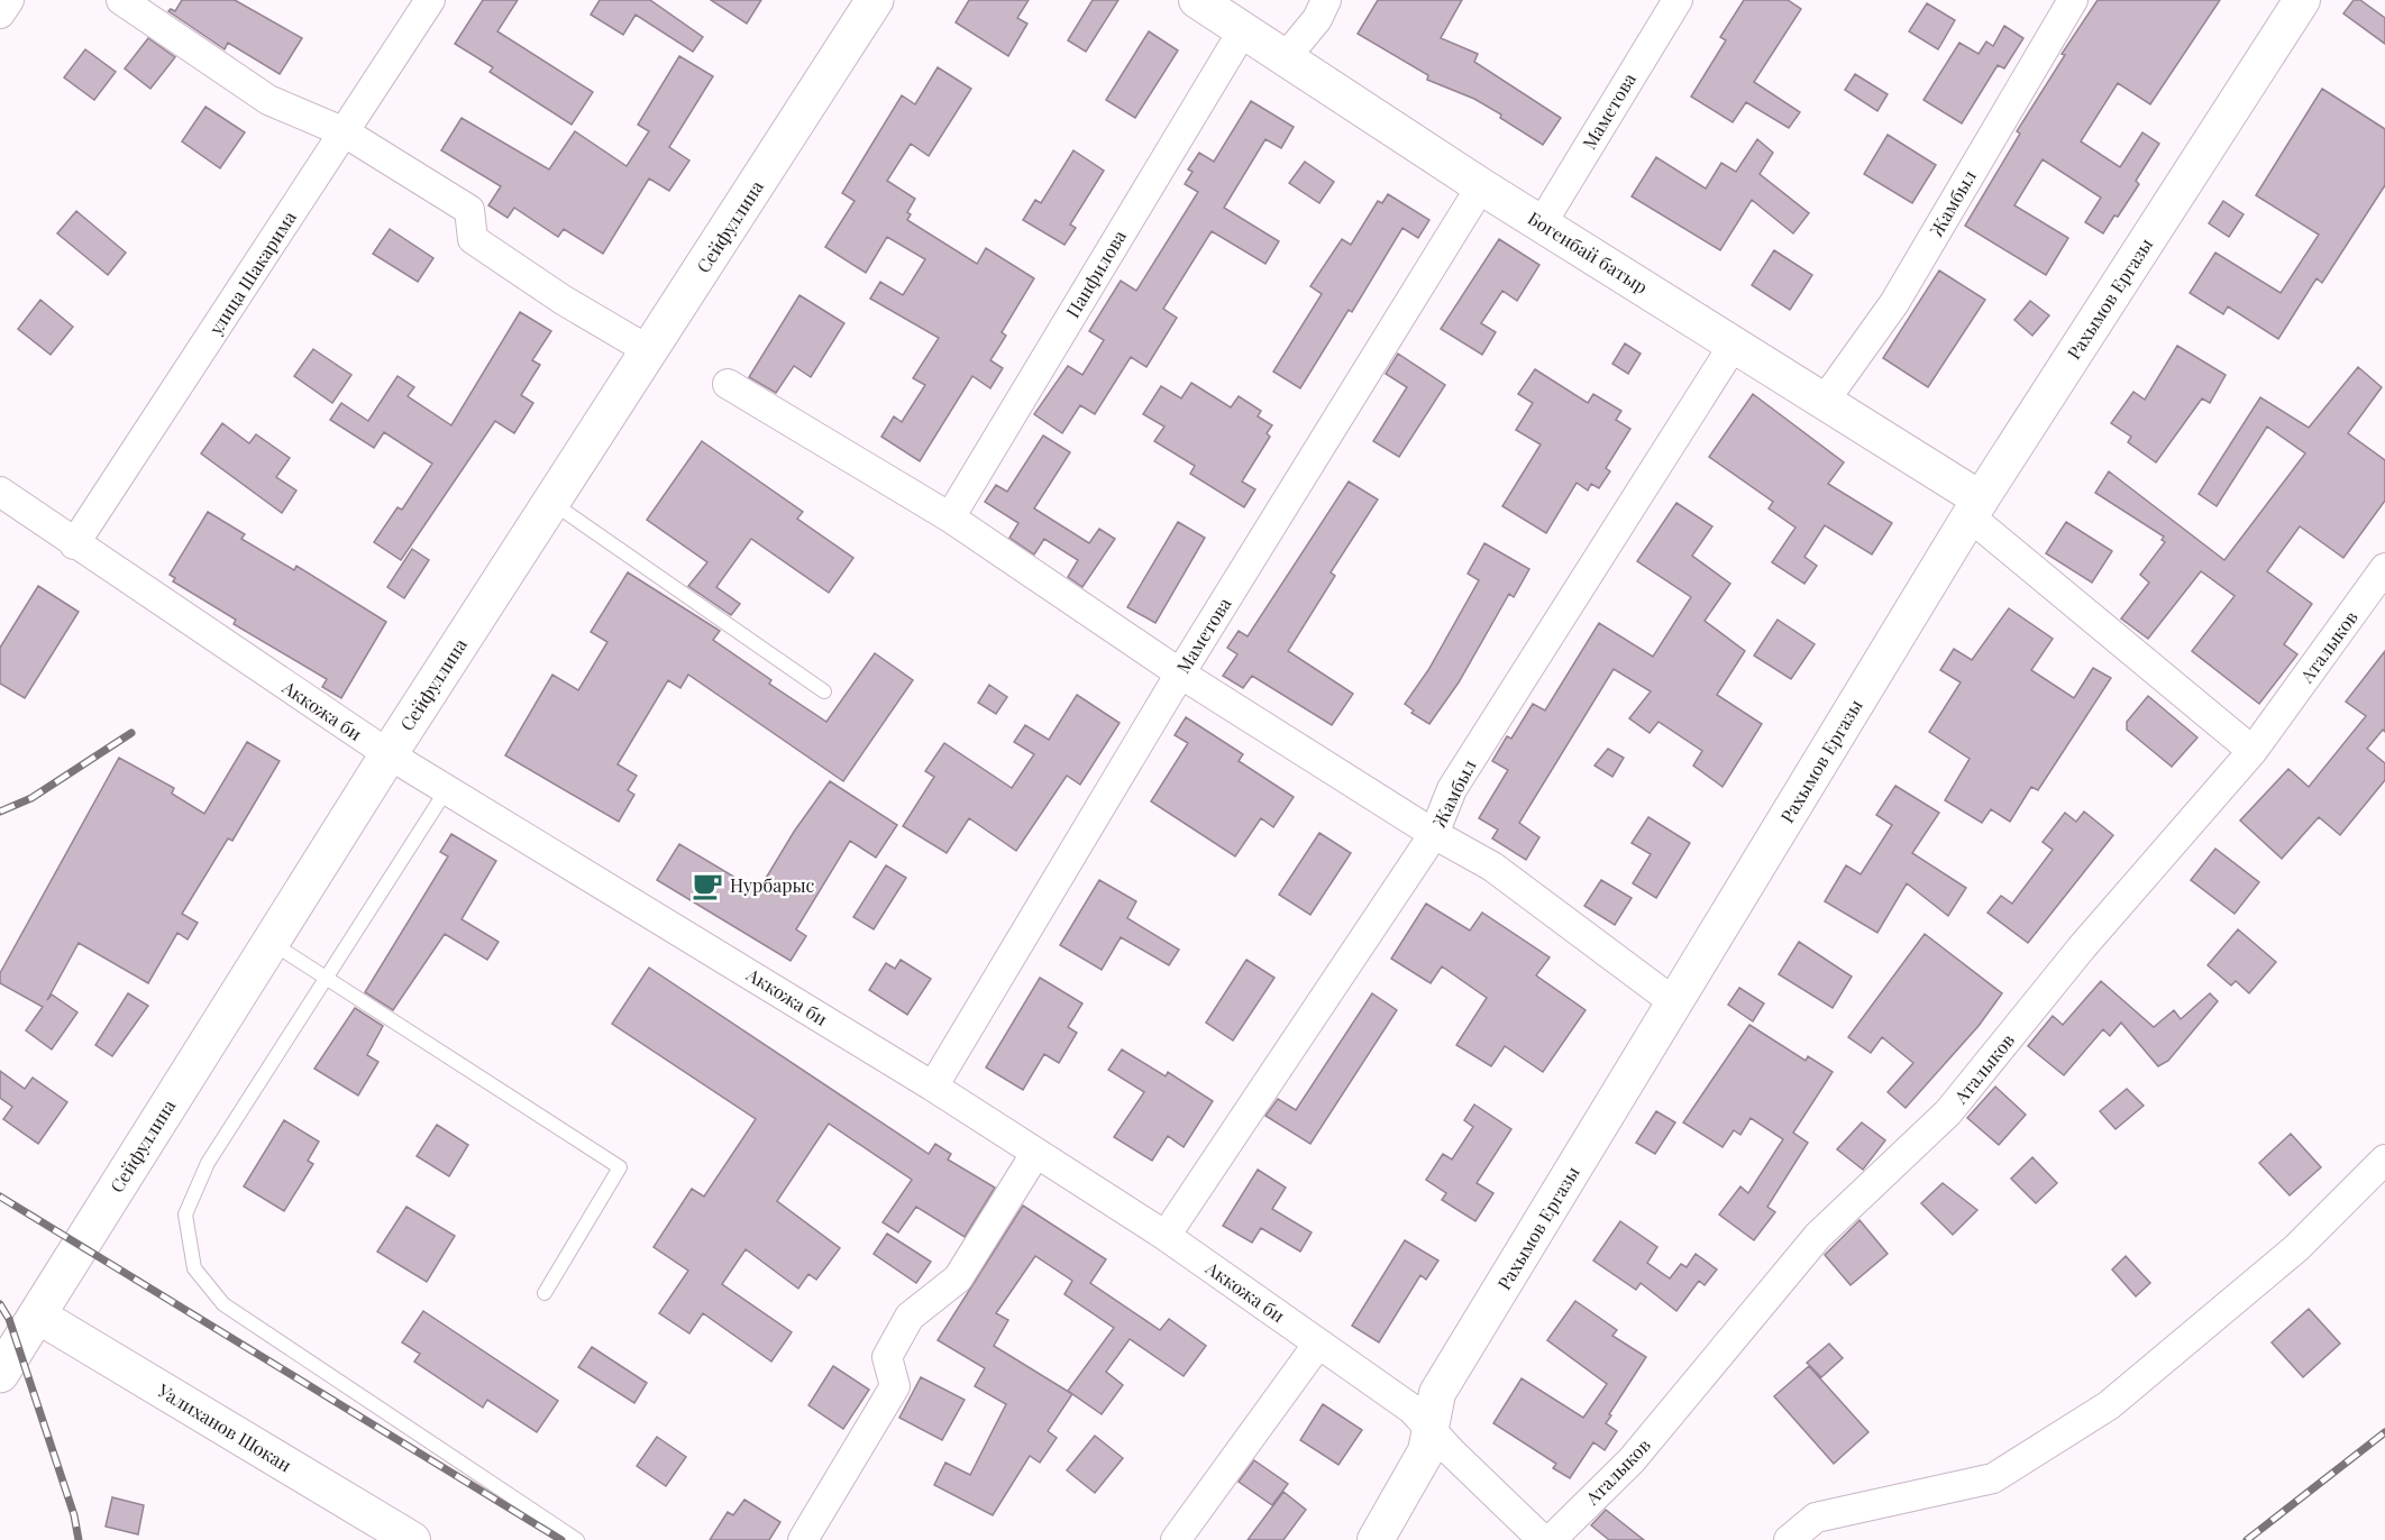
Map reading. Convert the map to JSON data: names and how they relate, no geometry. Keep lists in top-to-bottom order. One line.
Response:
{"streets":{"main road":["Сейфуллина"],"street":["Маметова","Жамбыл","Богенбай батыр","улица Шакарима","Панфилова","Рахымов Ергазы","Аталыков","Аккожа би","Уалиханов Шокан"]},"crossings":[["Маметова","Богенбай батыр"],["Маметова","Аккожа би"],["Жамбыл","Богенбай батыр"],["Жамбыл","Аккожа би"],["Сейфуллина","Аккожа би"],["Сейфуллина","Уалиханов Шокан"],["Богенбай батыр","Панфилова"],["Богенбай батыр","Рахымов Ергазы"],["улица Шакарима","Аккожа би"],["Рахымов Ергазы","Аккожа би"]],"places":{"cafe":["Нурбарыс"]}}
